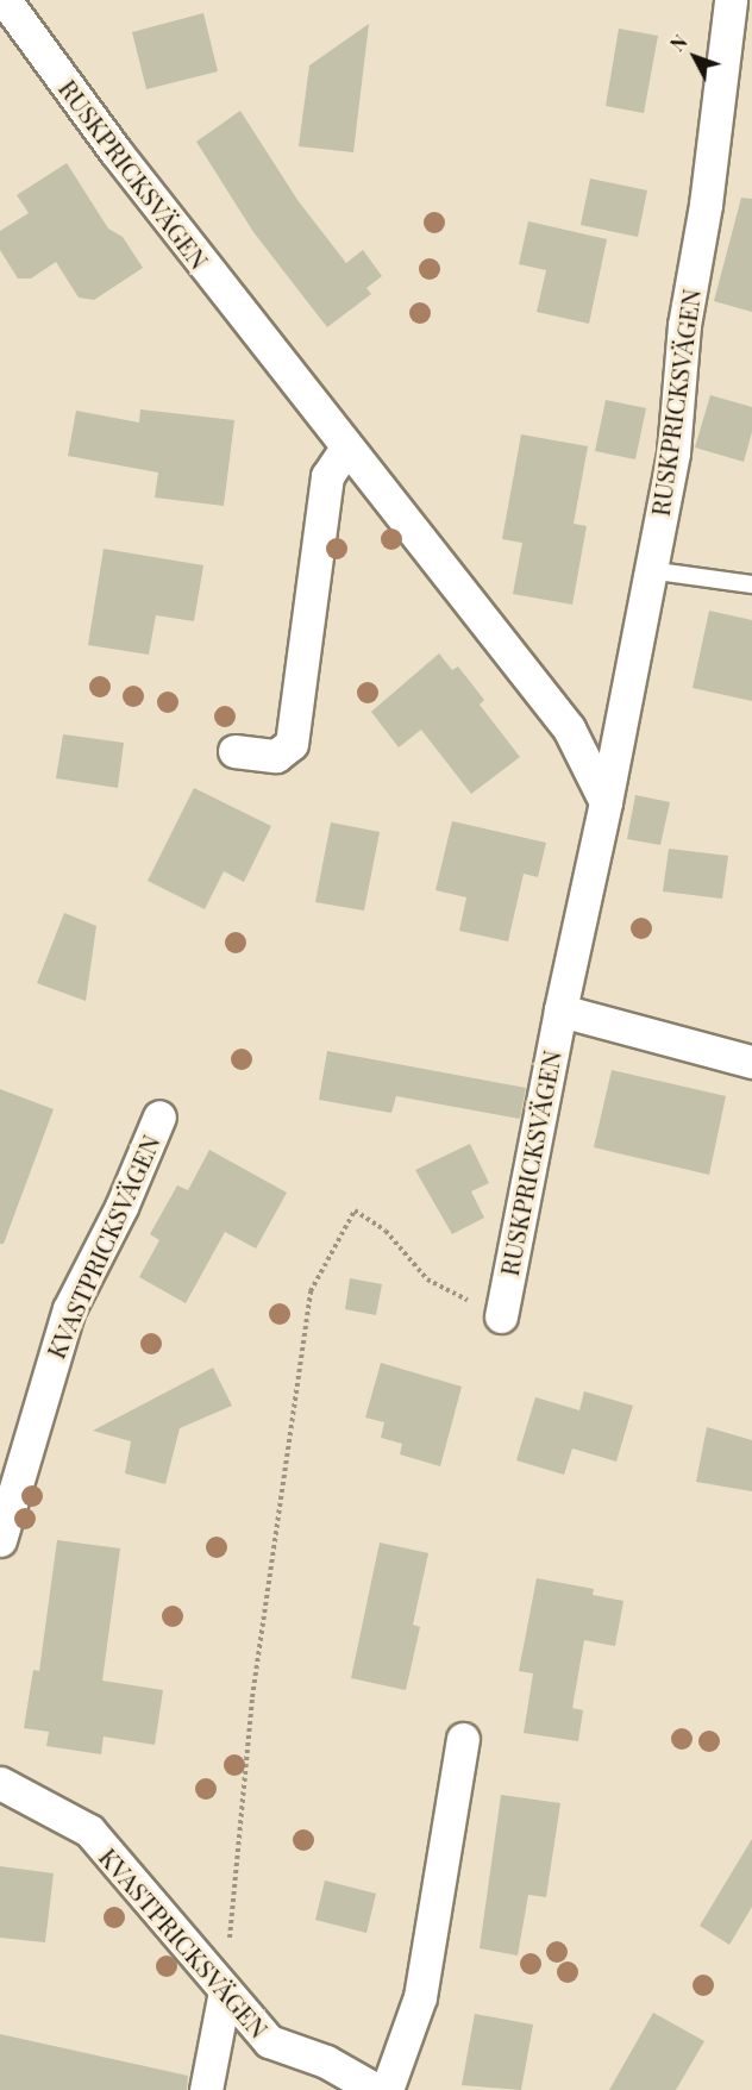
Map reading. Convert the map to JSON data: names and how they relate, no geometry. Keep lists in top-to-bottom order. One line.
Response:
{"streets":{"street":["RUSKPRICKSVÄGEN","KVASTPRICKSVÄGEN"]},"north":"top left"}
